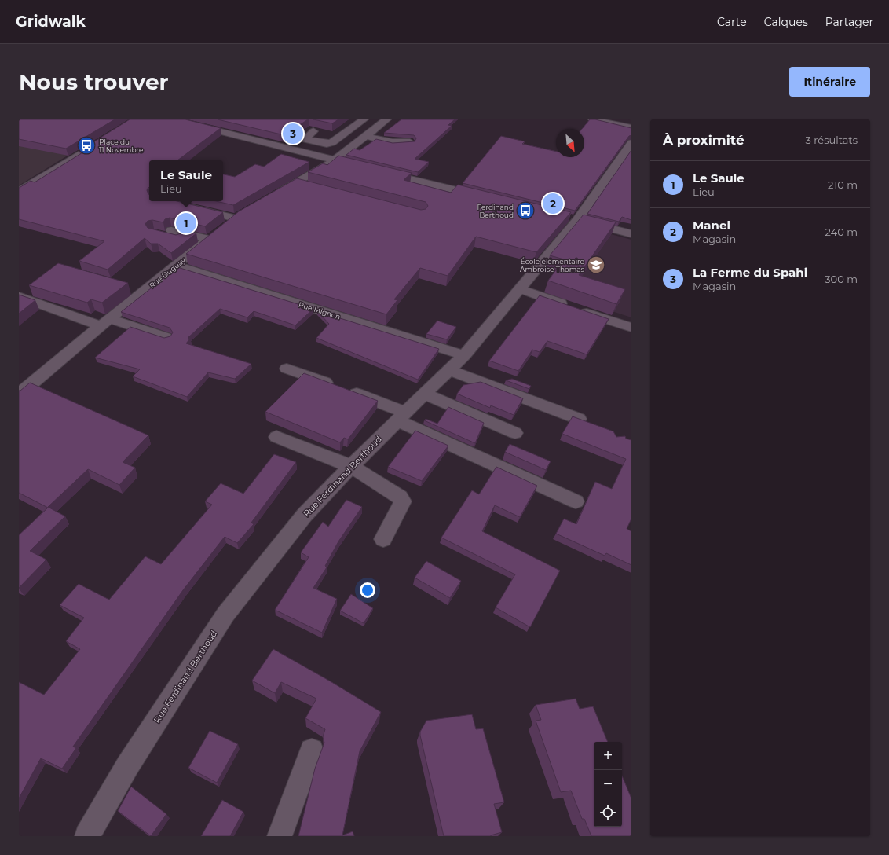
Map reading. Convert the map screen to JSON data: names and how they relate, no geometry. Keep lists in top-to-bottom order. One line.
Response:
{"streets":{"street":["Rue Duguay","Rue Mignon","Rue Ferdinand Berthoud"]},"crossings":[["Rue Duguay","Rue Mignon"],["Rue Mignon","Rue Ferdinand Berthoud"]],"places":{"bus stop":["Place du 11 Novembre","Ferdinand Berthoud"],"school or university":["École élémentaire Ambroise Thomas"]},"north":"bottom right","page":{"header":"Gridwalk","nav":["Carte","Calques","Partager"],"buttons":"Itinéraire","title":"Nous trouver","heading":["À proximité","3 résultats"],"pins":["3","2","1"],"popup":["Le Saule","Lieu"],"list":[{"mark":"1","name":"Le Saule","note":"Lieu","value":"210 m"},{"mark":"2","name":"Manel","note":"Magasin","value":"240 m"},{"mark":"3","name":"La Ferme du Spahi","note":"Magasin","value":"300 m"}],"map_buttons":["+","−"]}}
